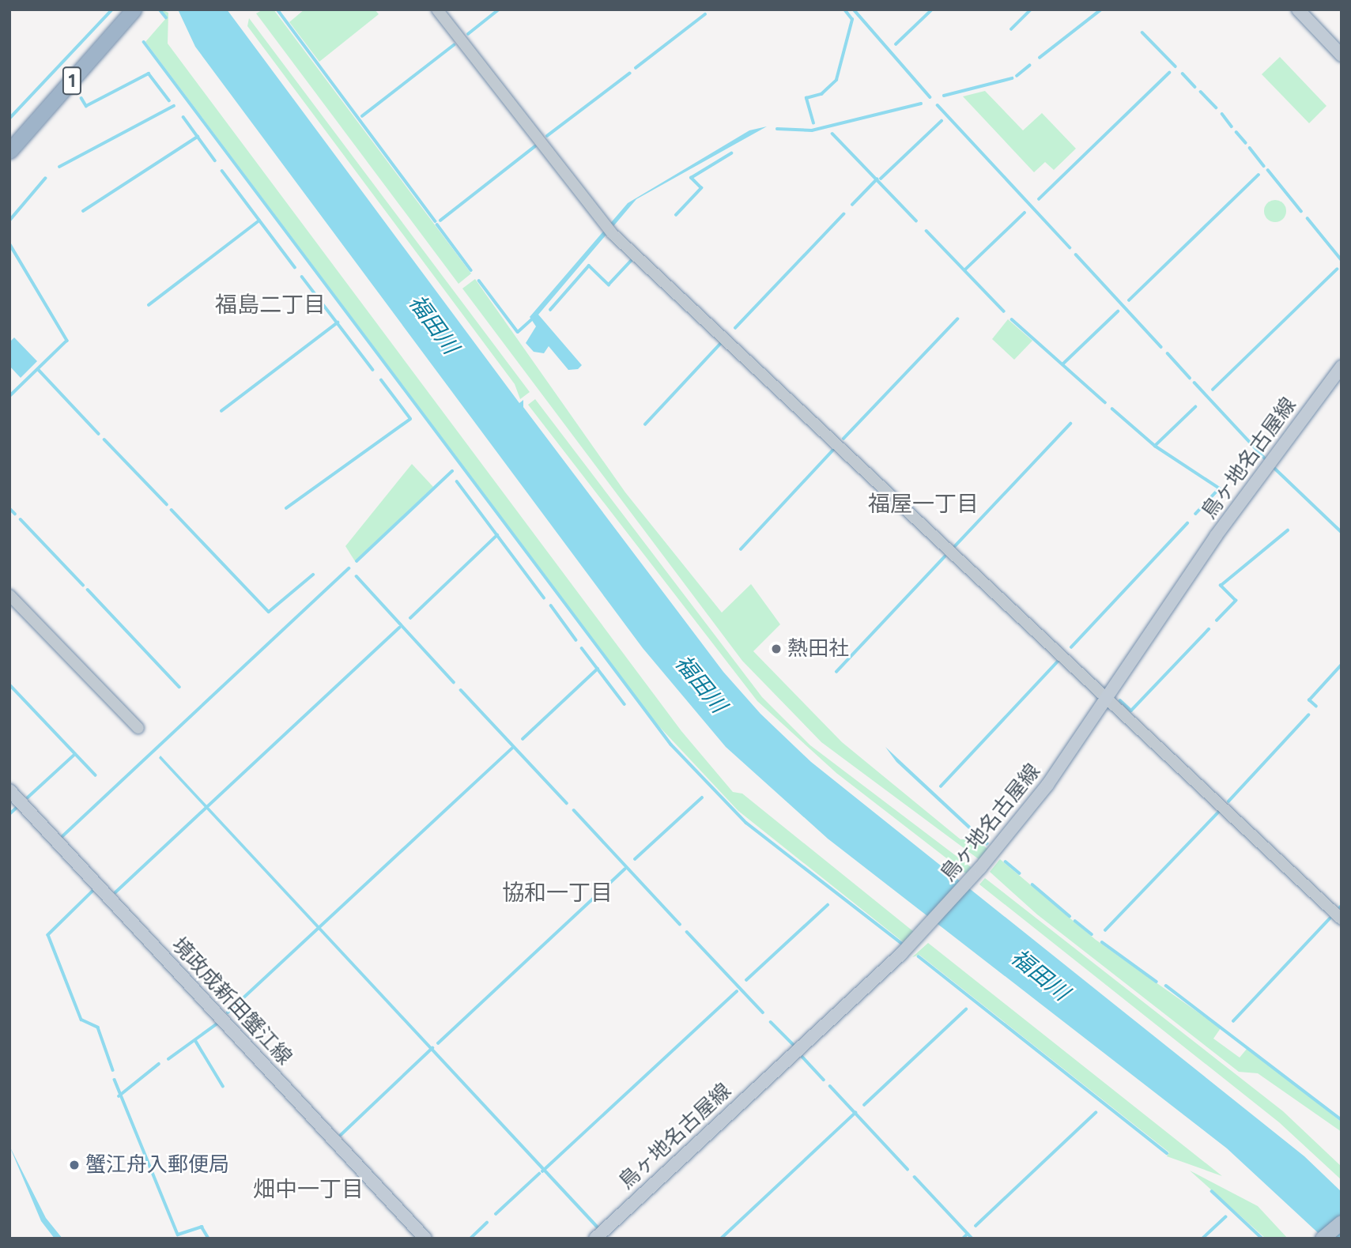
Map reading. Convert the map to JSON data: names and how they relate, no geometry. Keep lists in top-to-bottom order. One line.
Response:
{"streets":{"highway":["1"],"main road":["鳥ヶ地名古屋線","境政成新田蟹江線"]},"districts":["福島二丁目","福屋一丁目","協和一丁目","畑中一丁目"],"water":["福田川"],"places":["熱田社","蟹江舟入郵便局"]}
